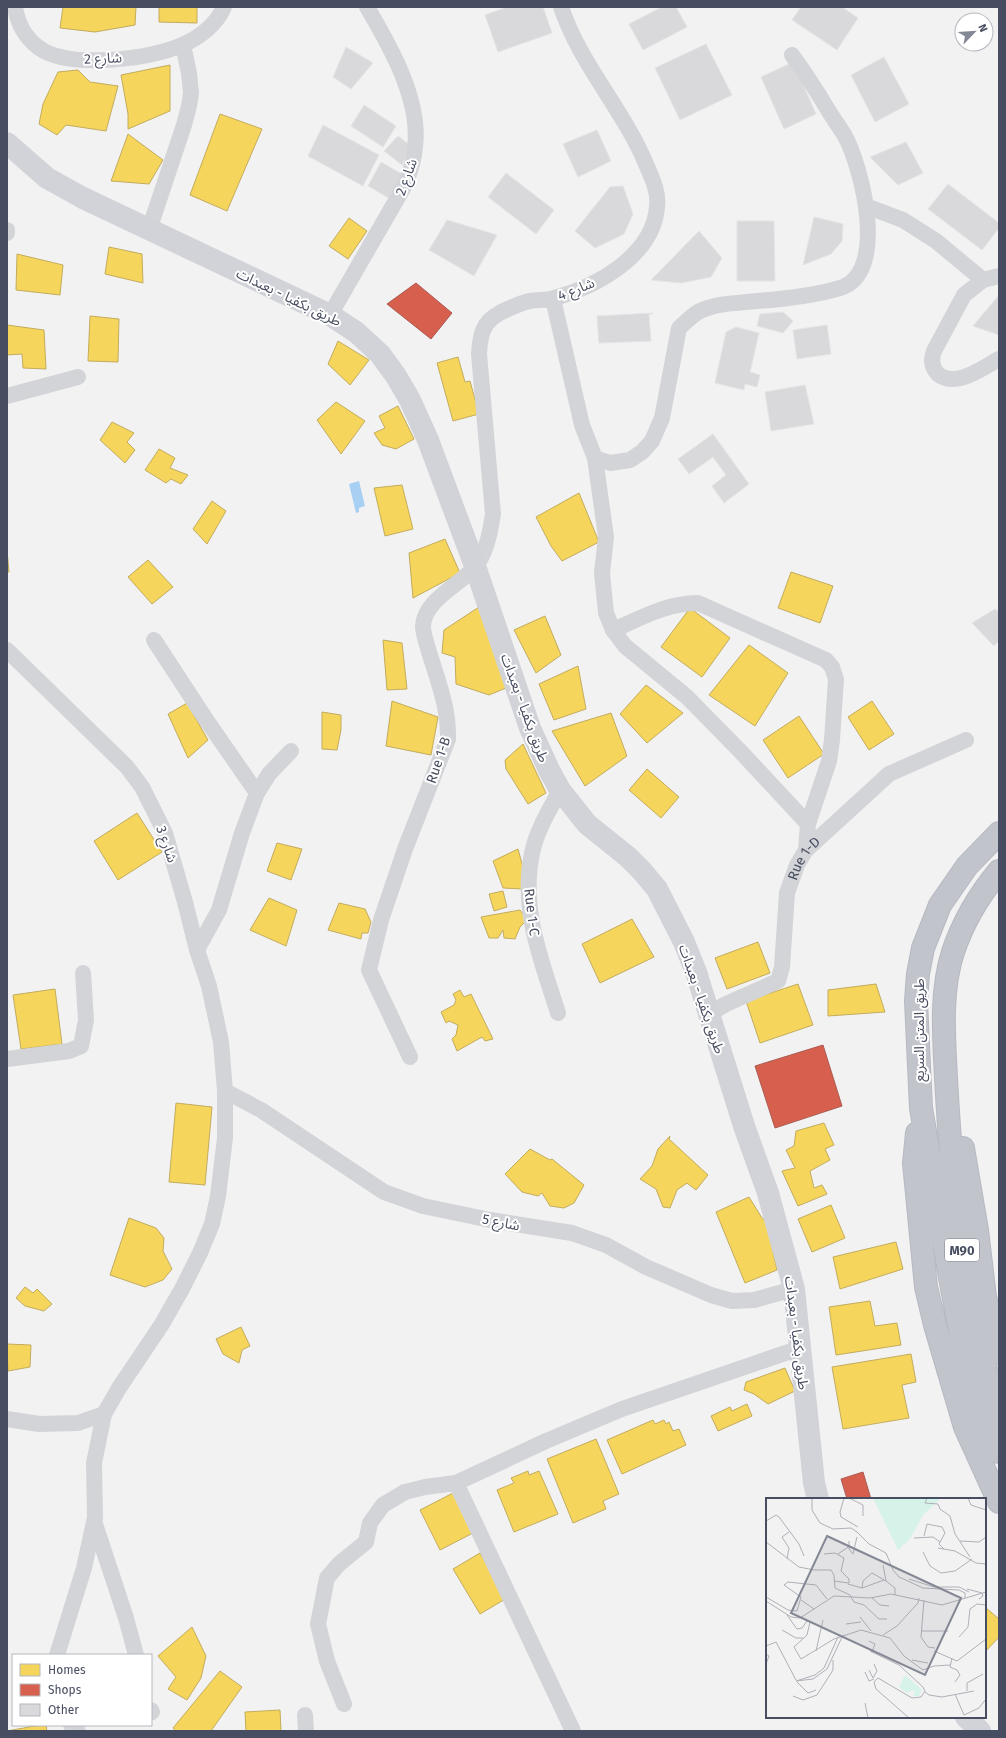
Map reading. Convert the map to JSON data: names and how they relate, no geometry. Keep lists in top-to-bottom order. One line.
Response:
{"streets":{"highway":["طريق المتن السريع","M90"],"main road":["طريق بكفيا - بعبدات"],"street":["شارع 2","شارع 4","Rue 1-B","شارع 3","Rue 1-D","Rue 1-C","شارع 5"]},"crossings":[["شارع 2","طريق بكفيا - بعبدات"],["شارع 4","طريق بكفيا - بعبدات"],["شارع 4","Rue 1-B"],["طريق بكفيا - بعبدات","Rue 1-B"],["طريق بكفيا - بعبدات","Rue 1-D"],["طريق بكفيا - بعبدات","Rue 1-C"],["طريق بكفيا - بعبدات","شارع 5"],["شارع 3","شارع 5"],["طريق المتن السريع","M90"]],"legend":["Homes","Shops","Other"],"north":"top right"}
